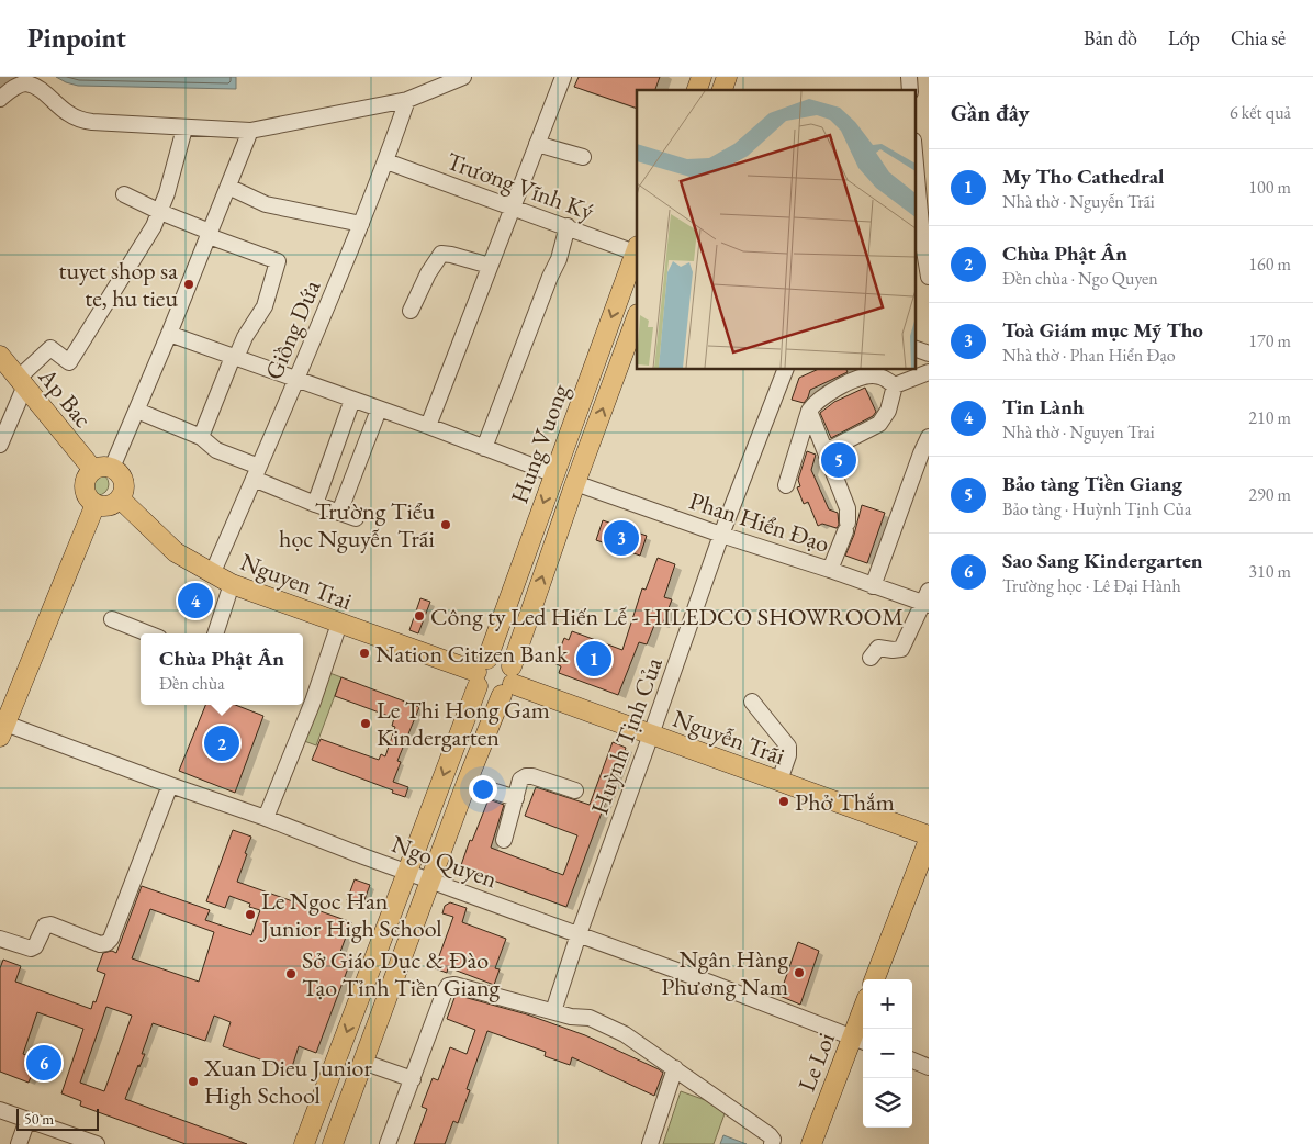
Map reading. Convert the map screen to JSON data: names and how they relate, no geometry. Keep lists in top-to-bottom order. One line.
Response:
{"streets":{"main road":["Ap Bac","Hung Vuong","Nguyen Trai","Nguyễn Trãi","Le Loi"],"street":["Trương Vĩnh Ký","Giồng Dứa","Phan Hiển Đạo","Huỳnh Tịnh Của","Ngo Quyen"]},"crossings":[["Trương Vĩnh Ký","Giồng Dứa"],["Trương Vĩnh Ký","Hung Vuong"],["Giồng Dứa","Nguyen Trai"],["Ap Bac","Nguyen Trai"],["Hung Vuong","Phan Hiển Đạo"],["Hung Vuong","Nguyen Trai"],["Hung Vuong","Nguyễn Trãi"],["Hung Vuong","Ngo Quyen"],["Phan Hiển Đạo","Huỳnh Tịnh Của"],["Nguyen Trai","Nguyễn Trãi"],["Huỳnh Tịnh Của","Nguyễn Trãi"],["Huỳnh Tịnh Của","Ngo Quyen"],["Ngo Quyen","Le Loi"]],"places":["tuyet shop sa te, hu tieu","Trường Tiểu học Nguyễn Trãi","Công ty Led Hiến Lễ - HILEDCO SHOWROOM","Nation Citizen Bank","Le Thi Hong Gam Kindergarten","Phở Thắm","Le Ngoc Han Junior High School","Ngân Hàng Phương Nam","Sở Giáo Dục & Đào Tạo Tỉnh Tiền Giang","Xuan Dieu Junior High School"],"scale_bar":"50 m","page":{"header":"Pinpoint","nav":["Bản đồ","Lớp","Chia sẻ"],"heading":["Gần đây","6 kết quả"],"list":[{"mark":"1","name":"My Tho Cathedral","note":"Nhà thờ · Nguyễn Trãi","value":"100 m"},{"mark":"2","name":"Chùa Phật Ân","note":"Đền chùa · Ngo Quyen","value":"160 m"},{"mark":"3","name":"Toà Giám mục Mỹ Tho","note":"Nhà thờ · Phan Hiển Đạo","value":"170 m"},{"mark":"4","name":"Tin Lành","note":"Nhà thờ · Nguyen Trai","value":"210 m"},{"mark":"5","name":"Bảo tàng Tiền Giang","note":"Bảo tàng · Huỳnh Tịnh Của","value":"290 m"},{"mark":"6","name":"Sao Sang Kindergarten","note":"Trường học · Lê Đại Hành","value":"310 m"}],"pins":["5","3","4","1","2","6"],"popup":["Chùa Phật Ân","Đền chùa"],"map_buttons":["+","−"],"scale":"50 m"}}
